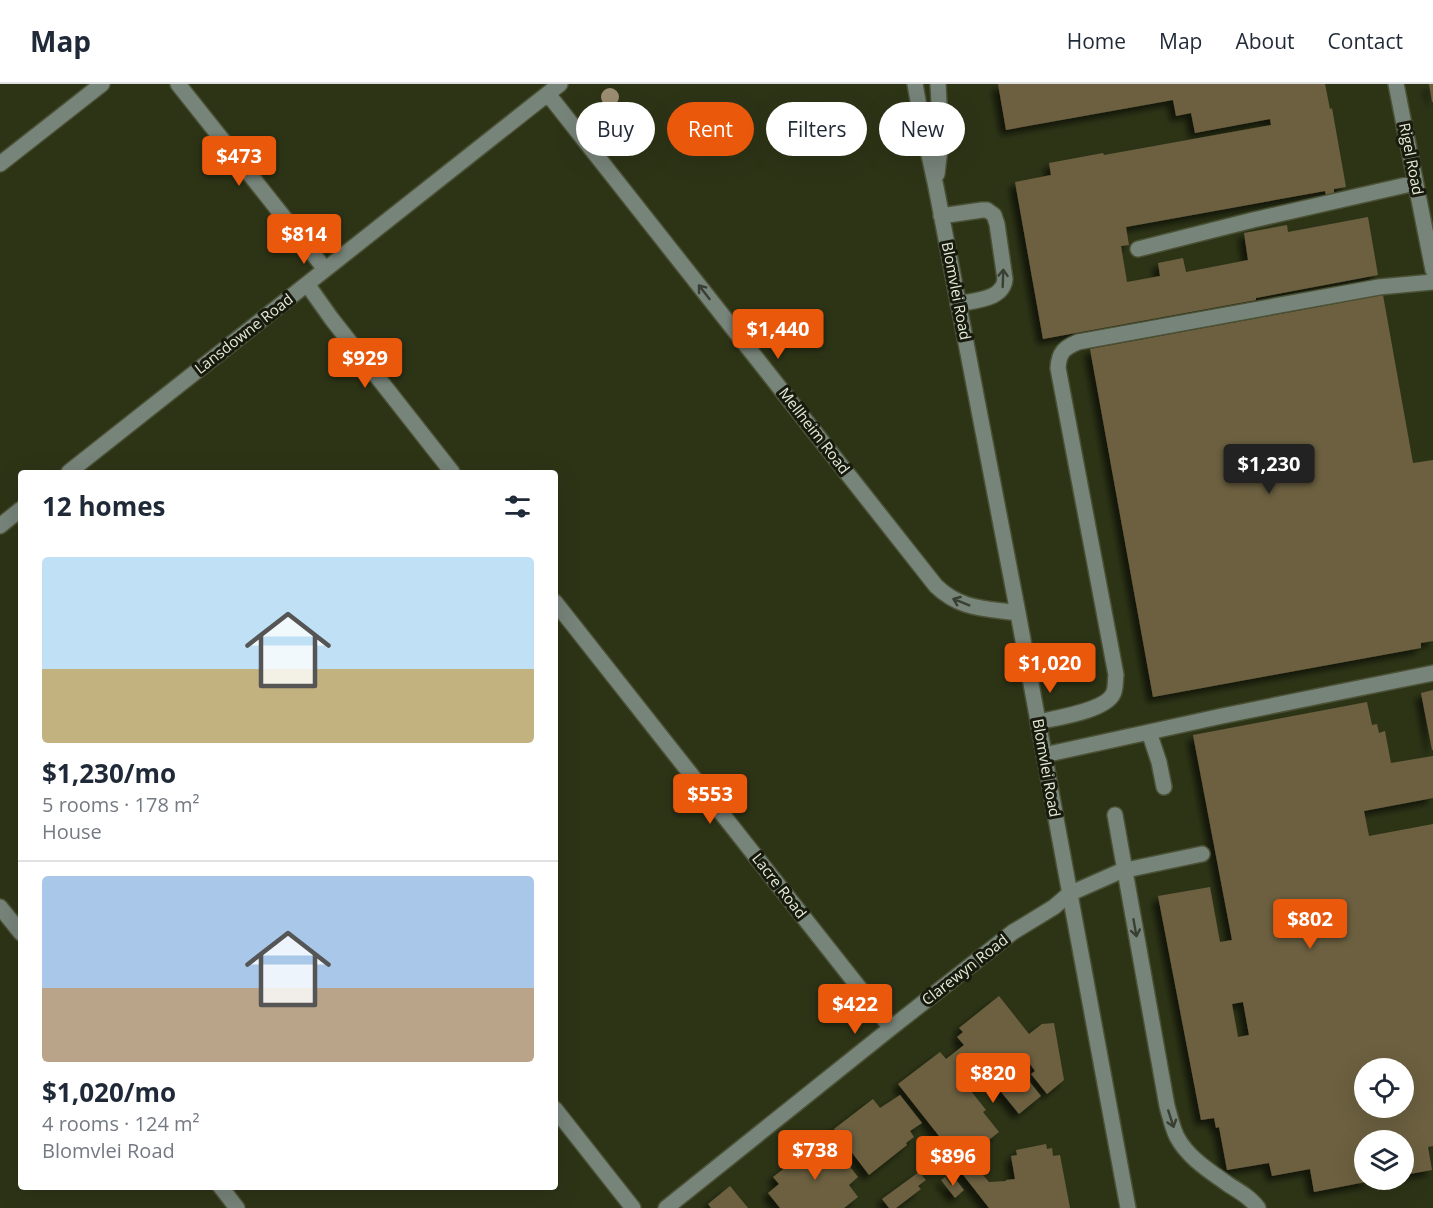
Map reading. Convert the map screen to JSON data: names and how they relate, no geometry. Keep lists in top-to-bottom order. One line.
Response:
{"streets":{"street":["Rigel Road","Blomvlei Road","Lansdowne Road","Mellheim Road","Lacre Road","Clarewyn Road"]},"crossings":[["Blomvlei Road","Mellheim Road"],["Blomvlei Road","Clarewyn Road"],["Lansdowne Road","Mellheim Road"],["Lacre Road","Clarewyn Road"]],"one_way":["Mellheim Road"],"page":{"header":"Map","nav":["Home","Map","About","Contact"],"chip":["Buy","Rent","Filters","New"],"price":["$473","$814","$1,440","$929","$1,230","$1,020","$553","$802","$422","$820","$738","$896"],"heading":"12 homes","list":[{"name":"$1,230/mo","note":"5 rooms · 178 m² · House"},{"name":"$1,020/mo","note":"4 rooms · 124 m² · Blomvlei Road"}]}}
